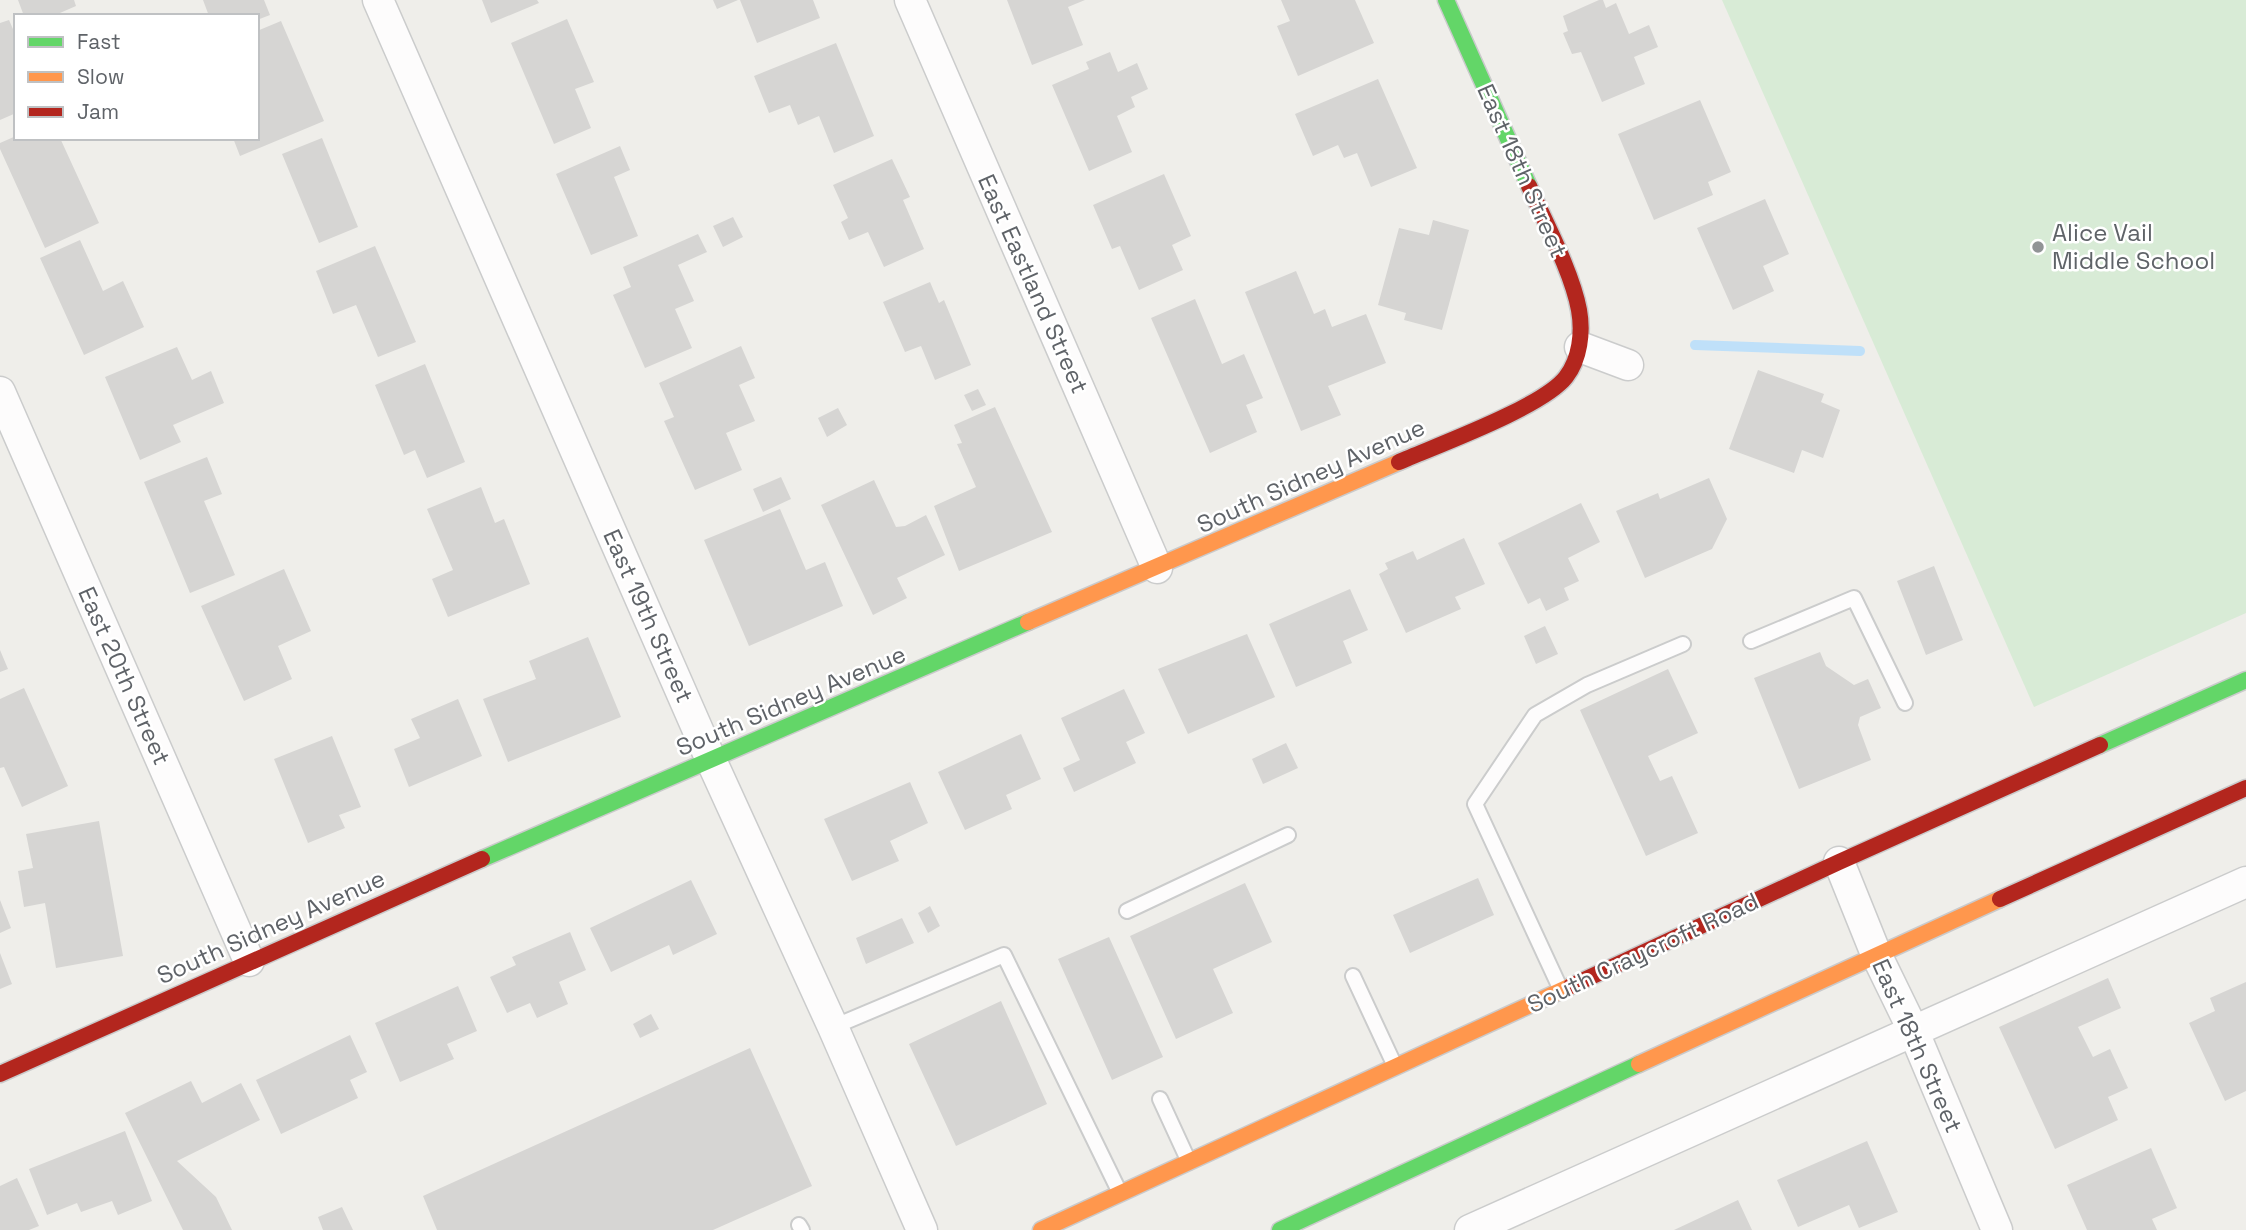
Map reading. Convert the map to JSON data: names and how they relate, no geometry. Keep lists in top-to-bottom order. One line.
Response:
{"streets":{"main road":["East 18th Street","South Sidney Avenue","South Craycroft Road"],"street":["East Eastland Street","East 19th Street","East 20th Street"]},"crossings":[["East 18th Street","South Sidney Avenue"],["East 18th Street","South Craycroft Road"],["East Eastland Street","South Sidney Avenue"],["South Sidney Avenue","East 19th Street"],["South Sidney Avenue","East 20th Street"]],"places":["Alice Vail Middle School"],"legend":["Fast","Slow","Jam"]}
